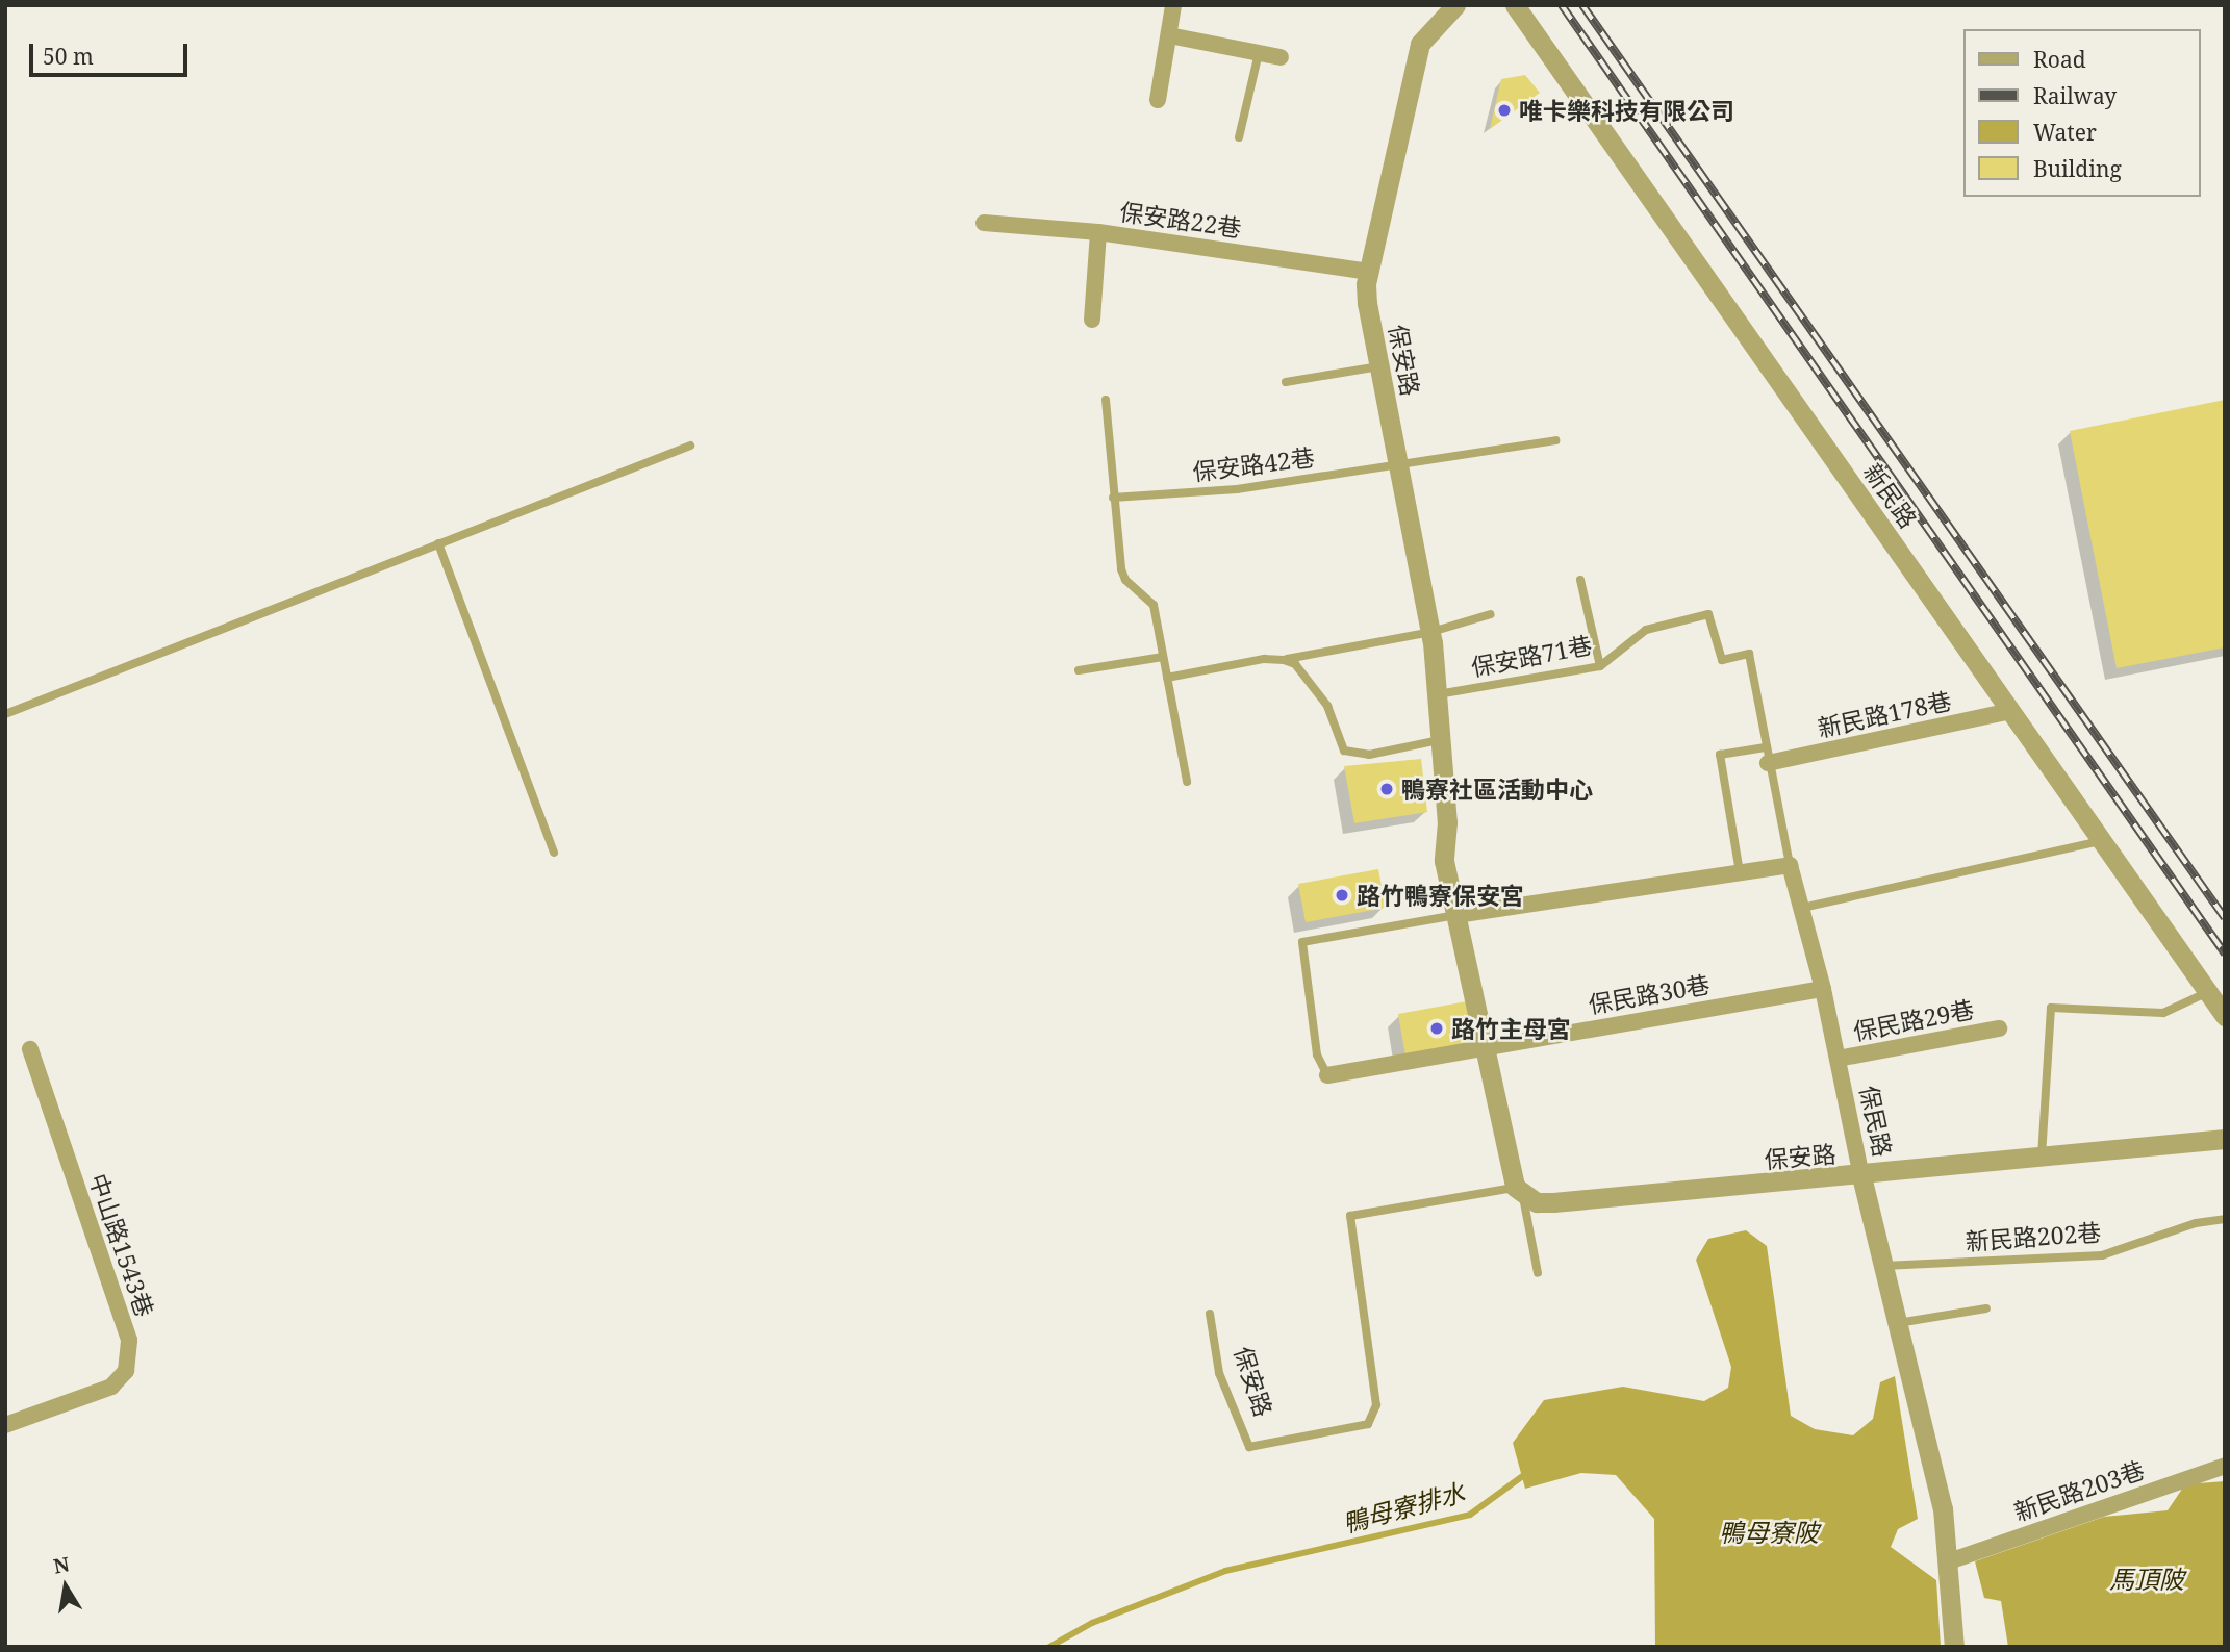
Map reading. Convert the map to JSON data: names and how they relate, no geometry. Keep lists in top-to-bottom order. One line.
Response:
{"streets":{"street":["保安路22巷","保安路","新民路","新民路178巷","保民路30巷","保民路29巷","保民路","中山路1543巷","新民路203巷"],"lane":["保安路42巷","保安路71巷","新民路202巷"]},"crossings":[["保安路22巷","保安路"],["保安路","保安路42巷"],["保安路","保安路71巷"],["保安路","保民路30巷"],["保安路","保民路"],["新民路","新民路178巷"],["保安路71巷","新民路178巷"],["保民路30巷","保民路"],["保民路29巷","保民路"],["保民路","新民路202巷"],["保民路","新民路203巷"]],"water":["鴨母寮排水","鴨母寮陂","馬頂陂"],"places":["唯卡樂科技有限公司","鴨寮社區活動中心","路竹鴨寮保安宮","路竹主母宮"],"legend":["Road","Railway","Water","Building"],"scale_bar":"50 m","north":"top"}
